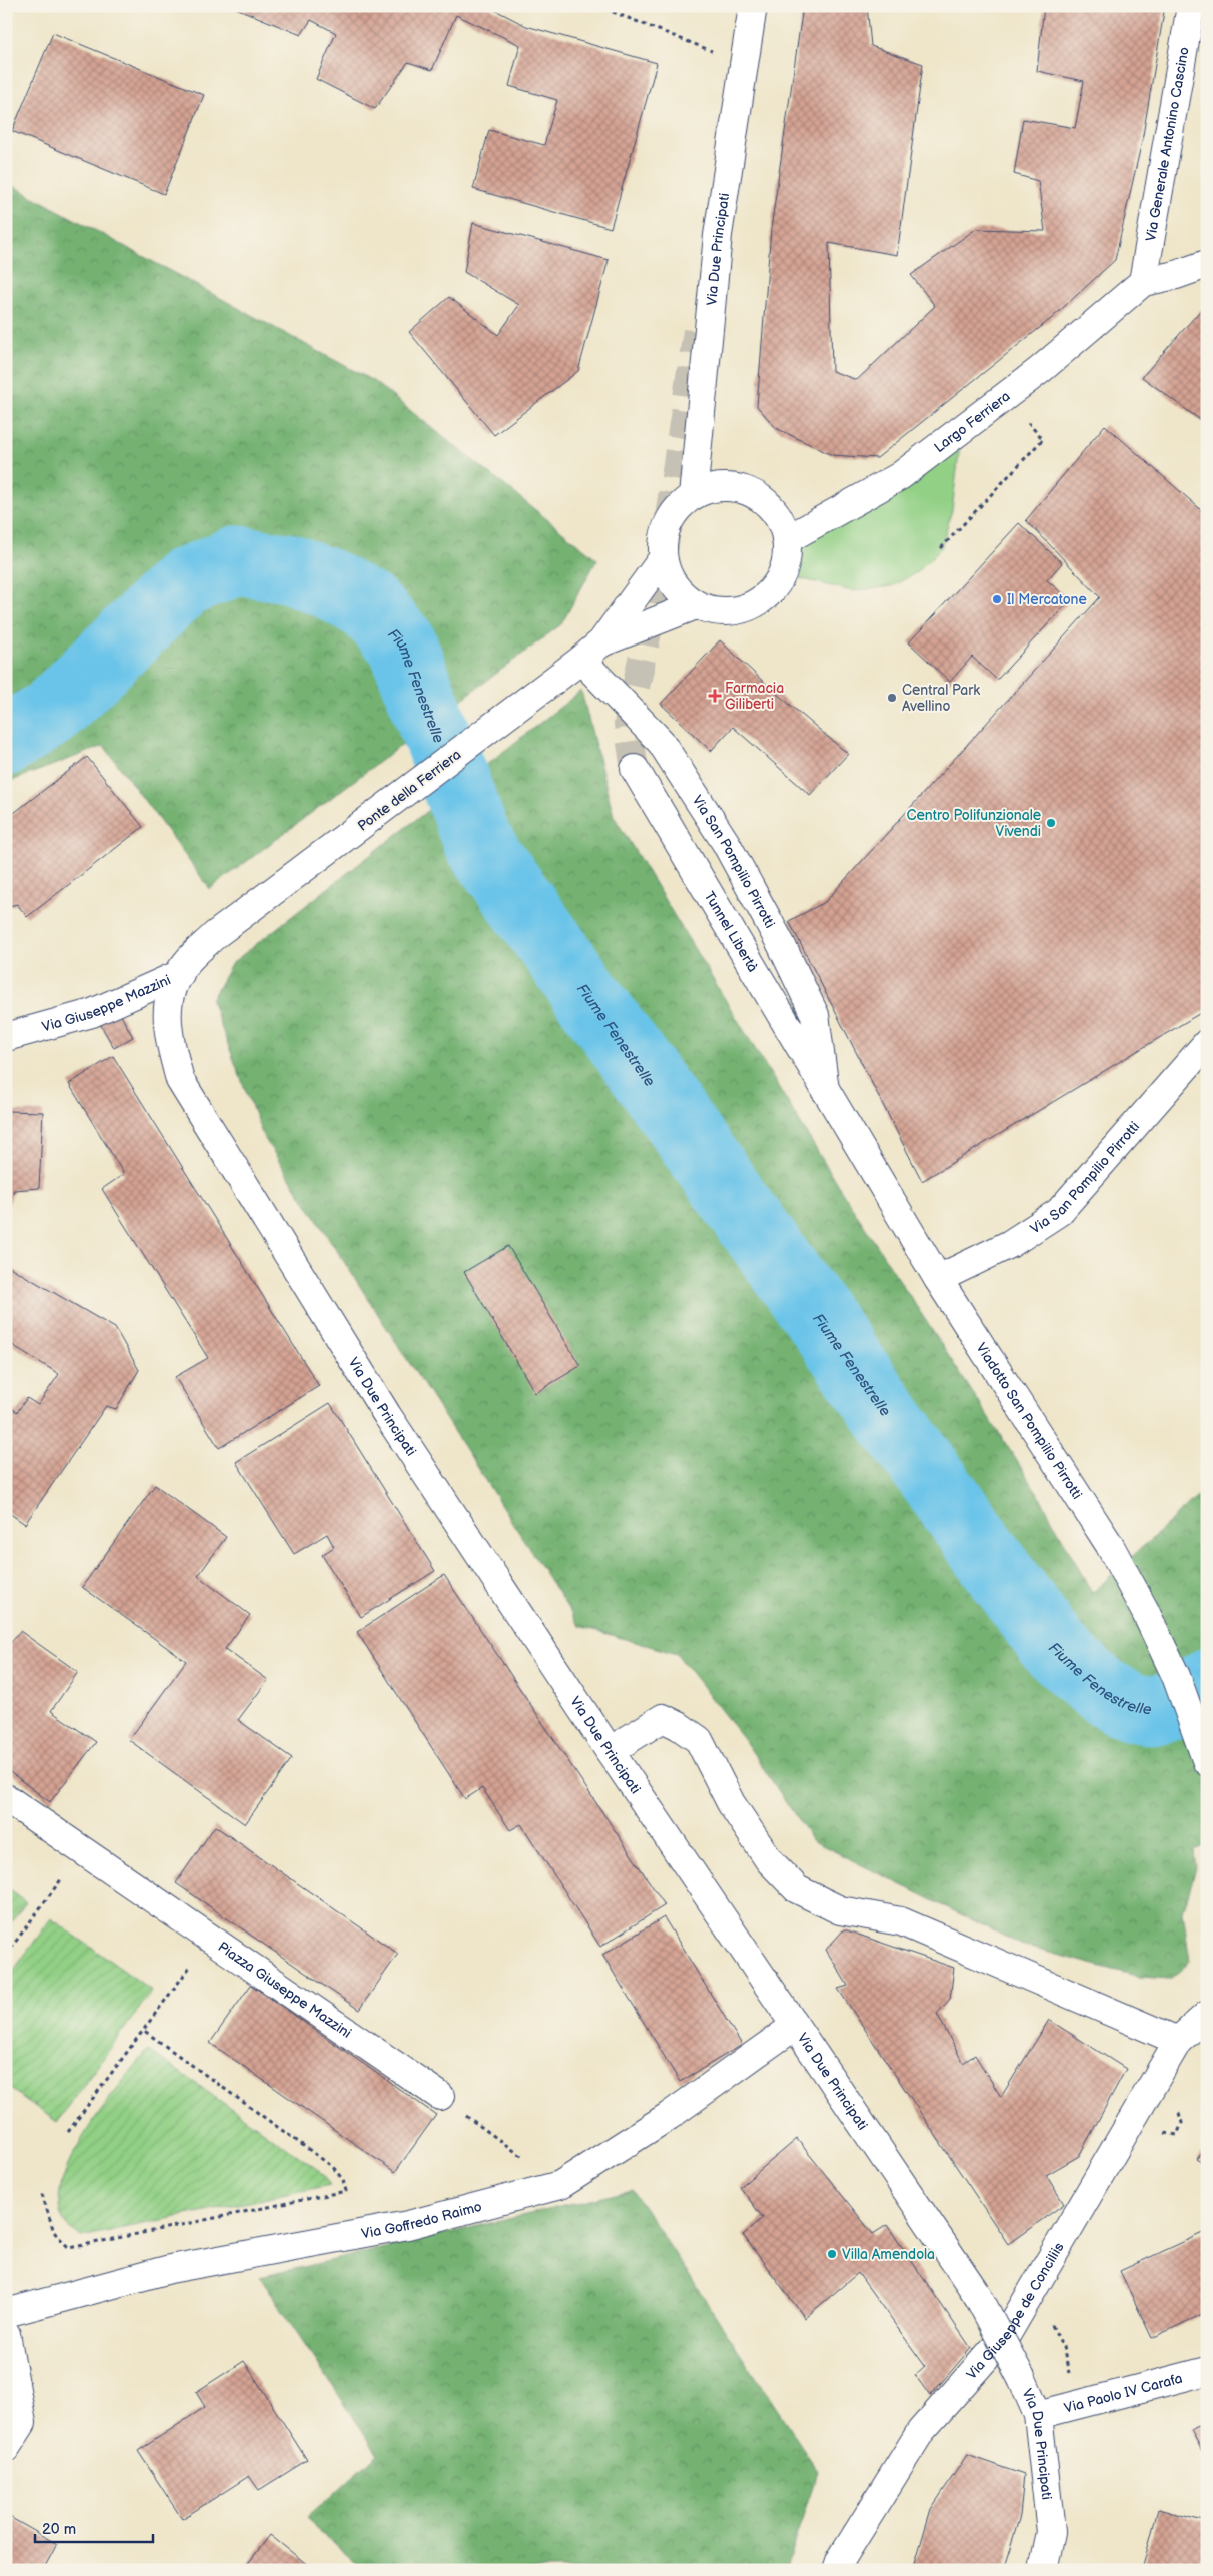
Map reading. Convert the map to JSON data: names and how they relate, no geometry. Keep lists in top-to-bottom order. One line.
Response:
{"streets":{"street":["Via Generale Antonino Cascino","Via Due Principati","Largo Ferriera","Ponte della Ferriera","Via San Pompilio Pirrotti","Tunnel Libertà","Via Giuseppe Mazzini","Viadotto San Pompilio Pirrotti","Piazza Giuseppe Mazzini","Via Goffredo Raimo","Via Giuseppe de Conciliis","Via Paolo IV Carafa"]},"crossings":[["Via Generale Antonino Cascino","Largo Ferriera"],["Via Due Principati","Largo Ferriera"],["Via Due Principati","Ponte della Ferriera"],["Via Due Principati","Via Giuseppe Mazzini"],["Via Due Principati","Via Goffredo Raimo"],["Via Due Principati","Via Paolo IV Carafa"],["Ponte della Ferriera","Via San Pompilio Pirrotti"],["Via San Pompilio Pirrotti","Tunnel Libertà"],["Via San Pompilio Pirrotti","Viadotto San Pompilio Pirrotti"],["Tunnel Libertà","Viadotto San Pompilio Pirrotti"]],"water":["Fiume Fenestrelle"],"places":{"other":["Il Mercatone","Central Park Avellino","Centro Polifunzionale Vivendi","Villa Amendola"],"health":["Farmacia Giliberti"]},"scale_bar":"20 m"}
